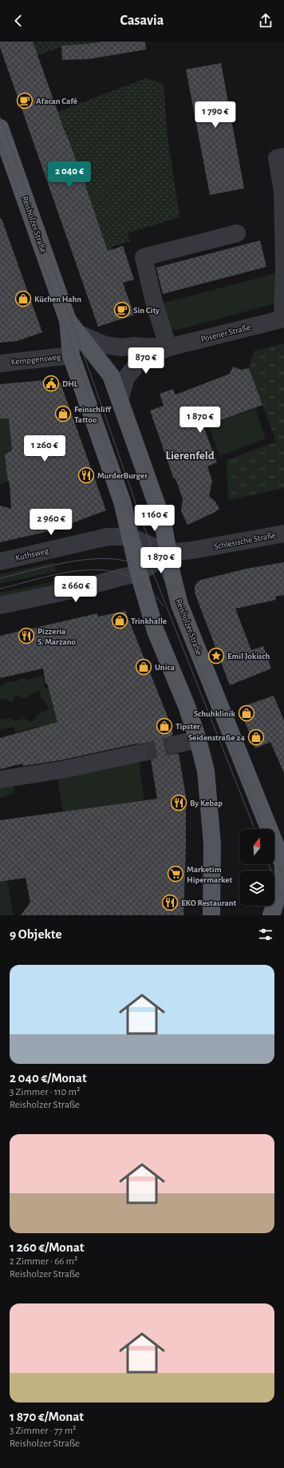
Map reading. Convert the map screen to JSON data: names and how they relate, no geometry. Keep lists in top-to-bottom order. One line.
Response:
{"streets":{"main road":["Reisholzer Straße"],"street":["Posener Straße","Kempgensweg","Schlesische Straße","Kuthsweg"]},"crossings":[["Reisholzer Straße","Posener Straße"],["Reisholzer Straße","Kempgensweg"],["Reisholzer Straße","Schlesische Straße"],["Reisholzer Straße","Kuthsweg"],["Schlesische Straße","Kuthsweg"]],"districts":["Lierenfeld"],"places":{"cafe":["Afacan Café","Sin City"],"shop":["Küchen Hahn","Feinschliff Tattoo","Trinkhalle","Unica","Schuhklinik","Tipster","Seidenstraße 24"],"public building":["DHL"],"restaurant":["MurderBurger","Pizzeria S. Marzano","By Kebap","EKO Restaurant"],"place":["Emil Jokisch"],"supermarket":["Marketim Hipermarket"]},"north":"top","page":{"header":"Casavia","price":["1 790 €","2 040 €","870 €","1 870 €","1 260 €","1 160 €","2 960 €","1 870 €","2 660 €"],"heading":"9 Objekte","list":[{"name":"2 040 €/Monat","note":"3 Zimmer · 110 m² · Reisholzer Straße"},{"name":"1 260 €/Monat","note":"2 Zimmer · 66 m² · Reisholzer Straße"},{"name":"1 870 €/Monat","note":"3 Zimmer · 77 m² · Reisholzer Straße"}]}}
